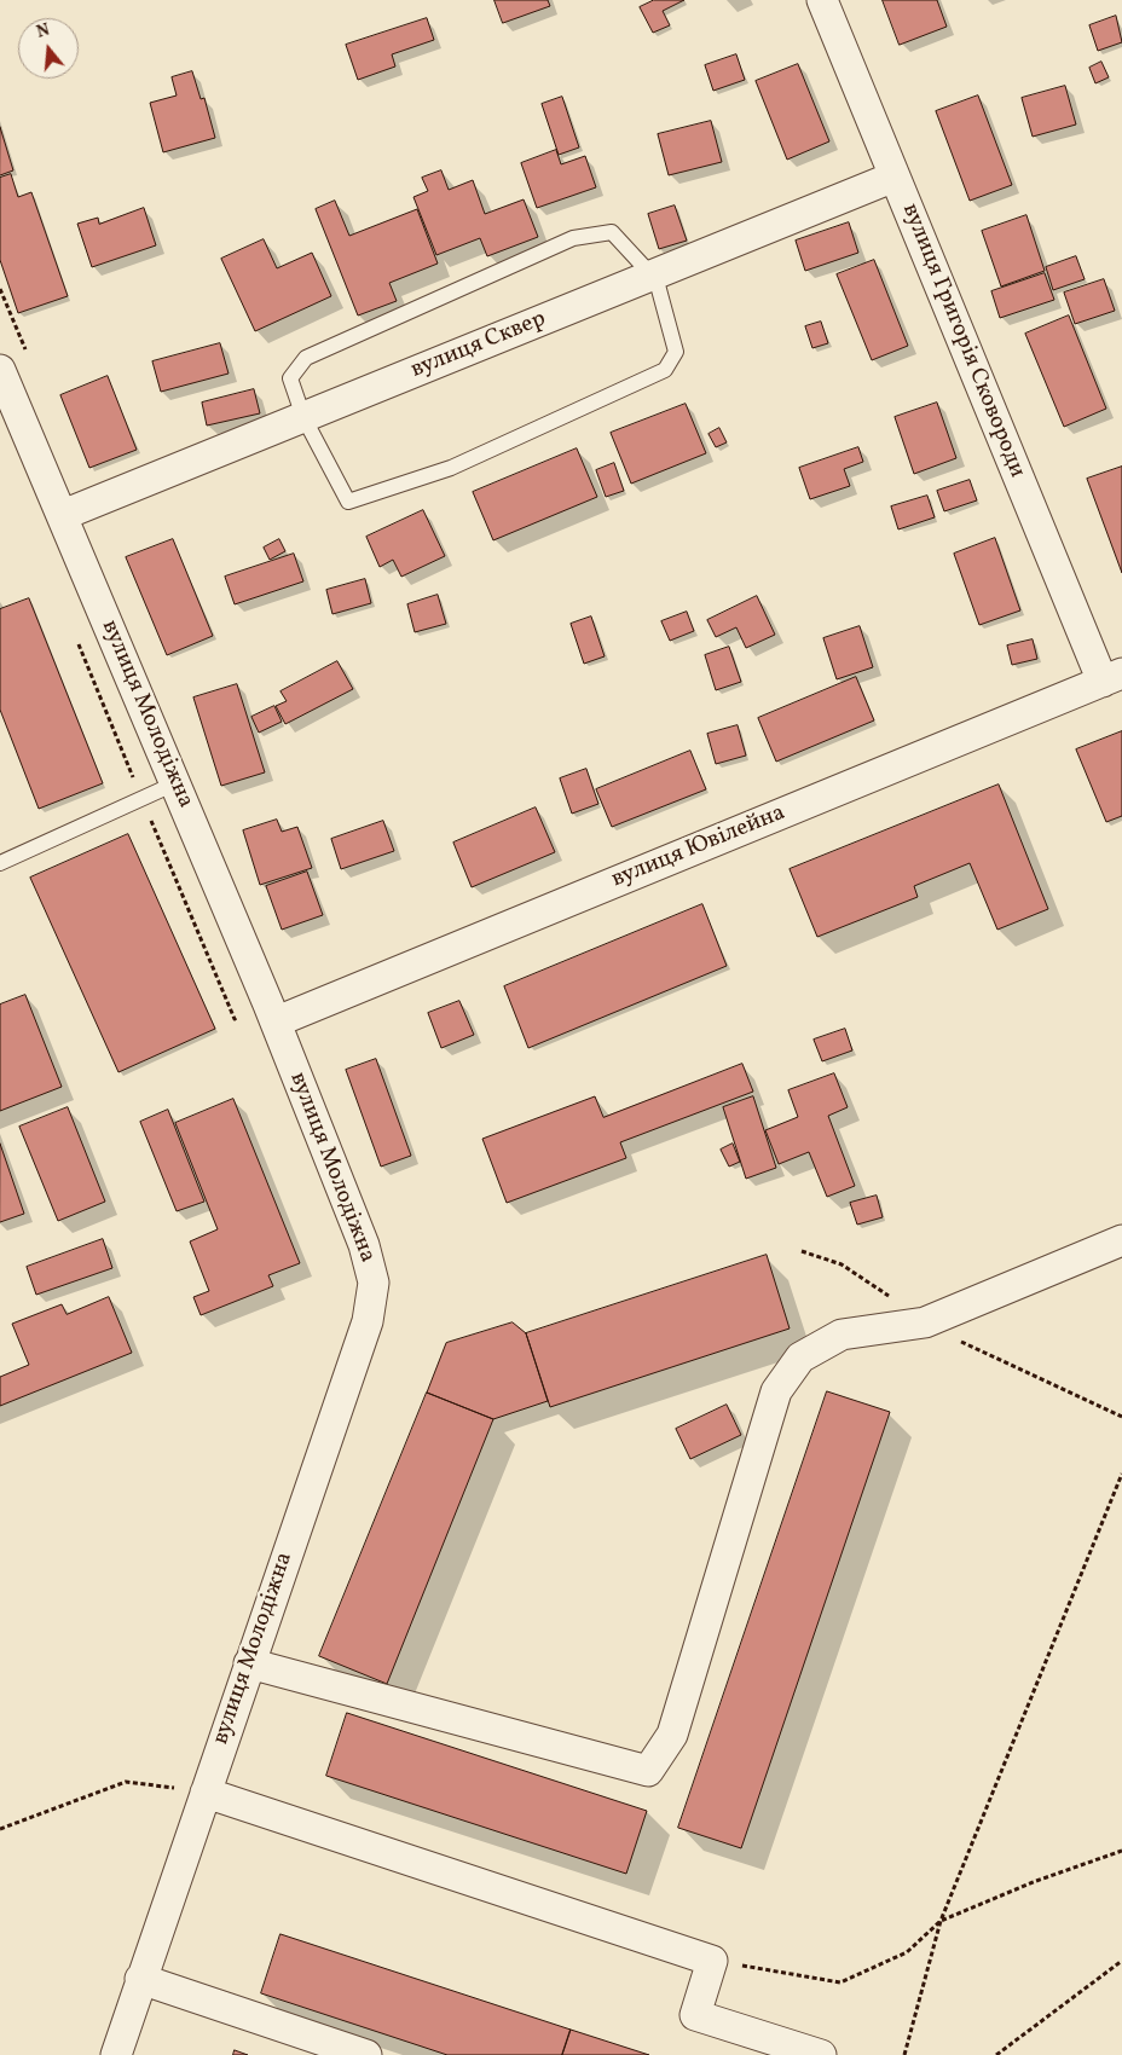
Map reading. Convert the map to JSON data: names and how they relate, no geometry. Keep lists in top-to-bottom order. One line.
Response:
{"streets":{"street":["вулиця Григорія Сковороди","вулиця Сквер","вулиця Молодіжна","вулиця Ювілейна"]},"crossings":[["вулиця Григорія Сковороди","вулиця Сквер"],["вулиця Григорія Сковороди","вулиця Ювілейна"],["вулиця Сквер","вулиця Молодіжна"],["вулиця Молодіжна","вулиця Ювілейна"]],"north":"top"}
